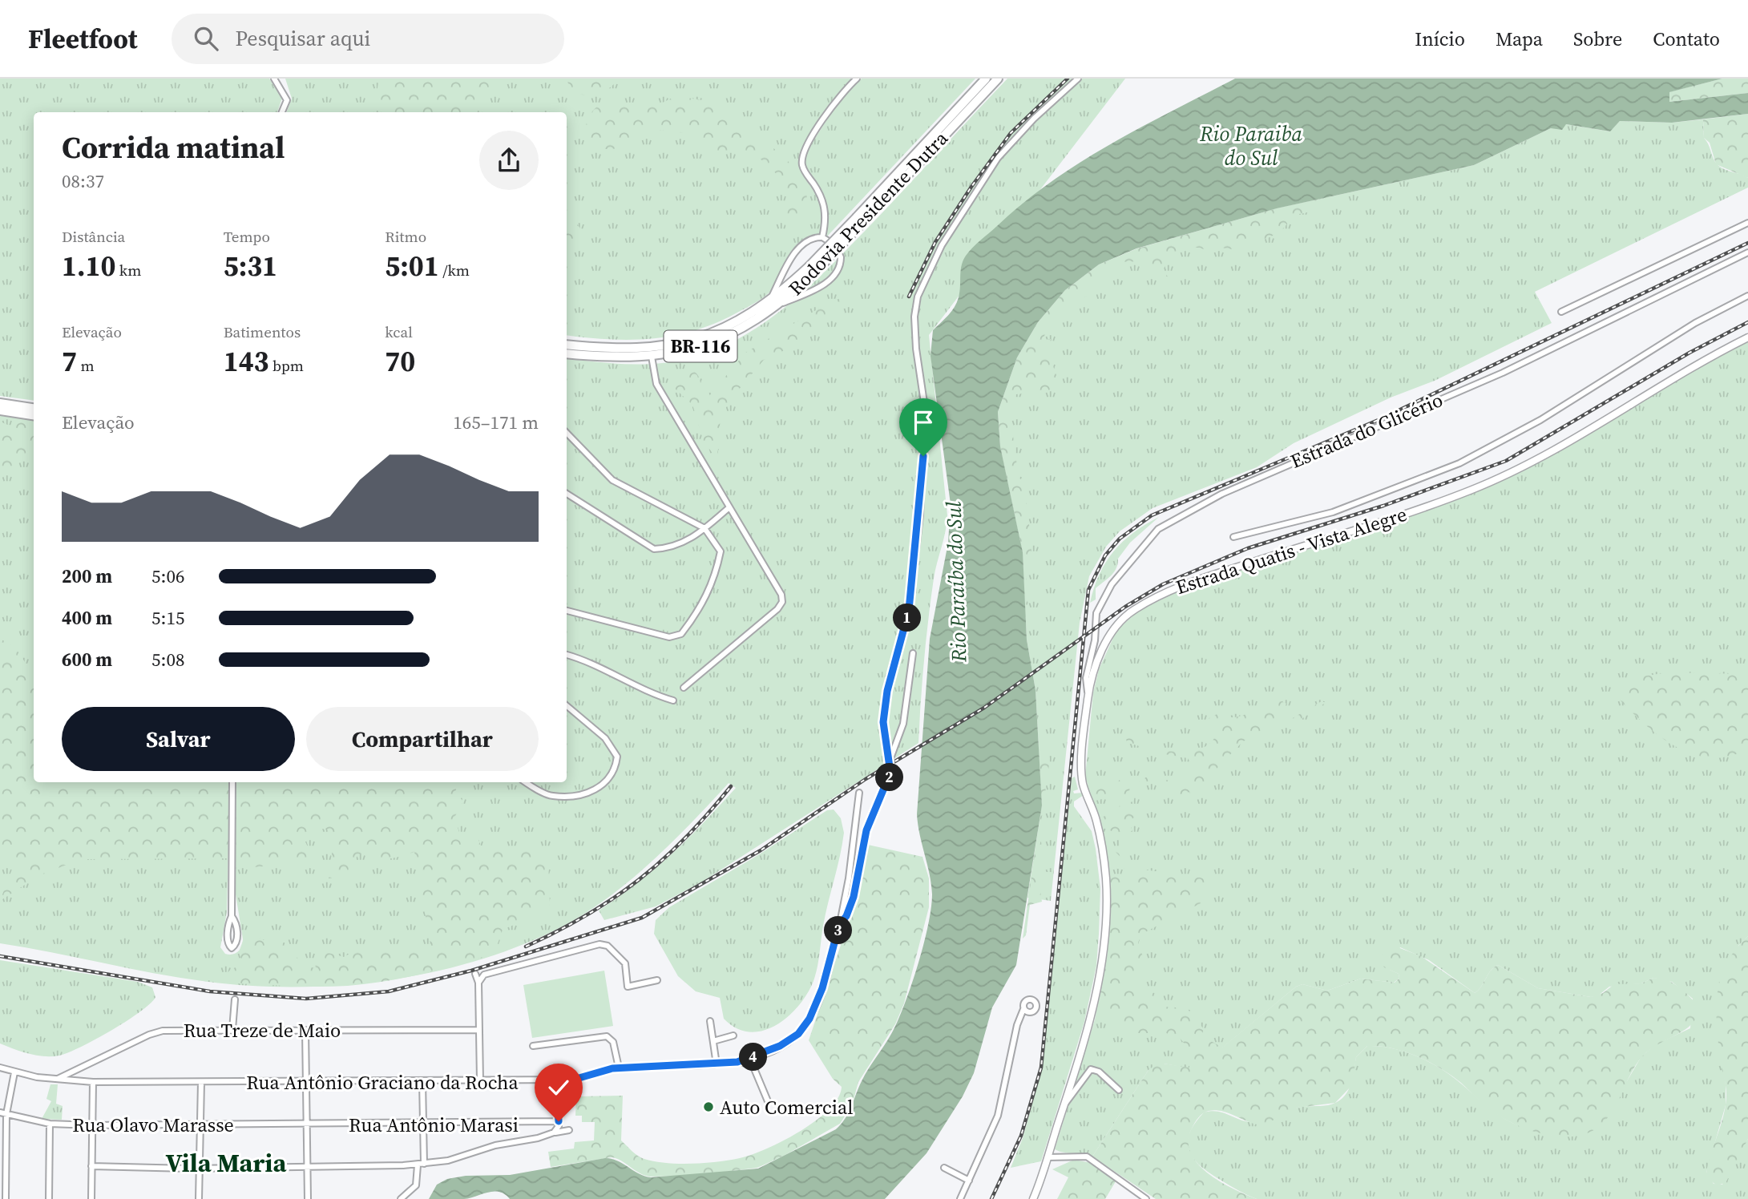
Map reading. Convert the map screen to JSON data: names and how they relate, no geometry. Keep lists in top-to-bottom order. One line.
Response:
{"streets":{"highway":["Rodovia Presidente Dutra","BR-116"],"street":["Estrada do Glicério","Estrada Quatis - Vista Alegre","Rua Treze de Maio","Rua Antônio Graciano da Rocha","Rua Olavo Marasse","Rua Antônio Marasi"]},"crossings":[["Estrada do Glicério","Estrada Quatis - Vista Alegre"],["Rua Treze de Maio","Rua Antônio Graciano da Rocha"],["Rua Olavo Marasse","Rua Antônio Marasi"]],"districts":["Vila Maria"],"water":["Rio Paraiba do Sul","Rio Paraíba do Sul"],"places":["Auto Comercial"],"page":{"header":"Fleetfoot","search":"Pesquisar aqui","nav":["Início","Mapa","Sobre","Contato"],"heading":["Corrida matinal","08:37"],"stats":[["Distância","1.10 km"],["Tempo","5:31"],["Ritmo","5:01 /km"],["Elevação","7 m"],["Batimentos","143 bpm"],["kcal","70"]],"chart":["Elevação","165–171 m"],"list":[{"name":"200 m","note":"5:06"},{"name":"400 m","note":"5:15"},{"name":"600 m","note":"5:08"}],"pins":["1","2","3","4"],"buttons":["Salvar","Compartilhar"]}}
